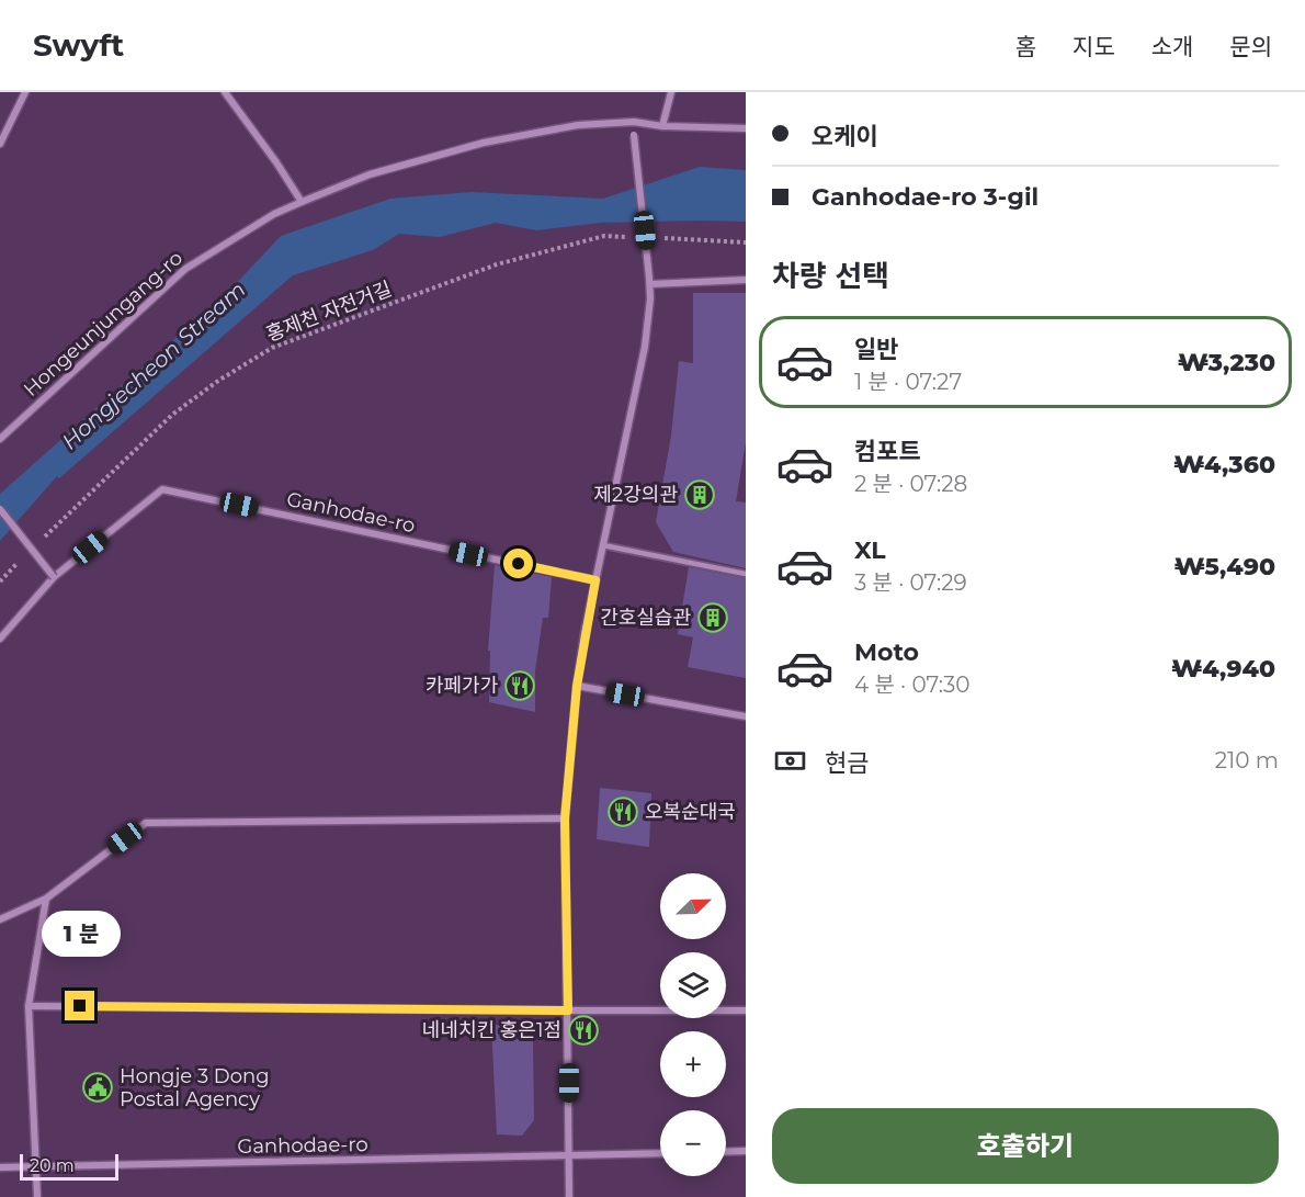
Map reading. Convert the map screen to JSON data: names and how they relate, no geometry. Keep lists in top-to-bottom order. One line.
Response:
{"streets":{"street":["Hongeunjungang-ro","Ganhodae-ro"],"path":["홍제천 자전거길"]},"water":["Hongjecheon Stream"],"places":{"building":["제2강의관","간호실습관"],"restaurant":["카페가가","오복순대국","네네치킨 홍은1점"],"public building":["Hongje 3 Dong Postal Agency"]},"scale_bar":"20 m","north":"top right","page":{"header":"Swyft","nav":["홈","지도","소개","문의"],"banner":["오케이","Ganhodae-ro 3-gil"],"heading":"차량 선택","list":[{"name":"일반","note":"1 분 · 07:27","value":"₩3,230"},{"name":"컴포트","note":"2 분 · 07:28","value":"₩4,360"},{"name":"XL","note":"3 분 · 07:29","value":"₩5,490"},{"name":"Moto","note":"4 분 · 07:30","value":"₩4,940"}],"pay":["현금","210 m"],"map_buttons":["+","−"],"bubble":"1 분","buttons":"호출하기","scale":"20 m"}}
